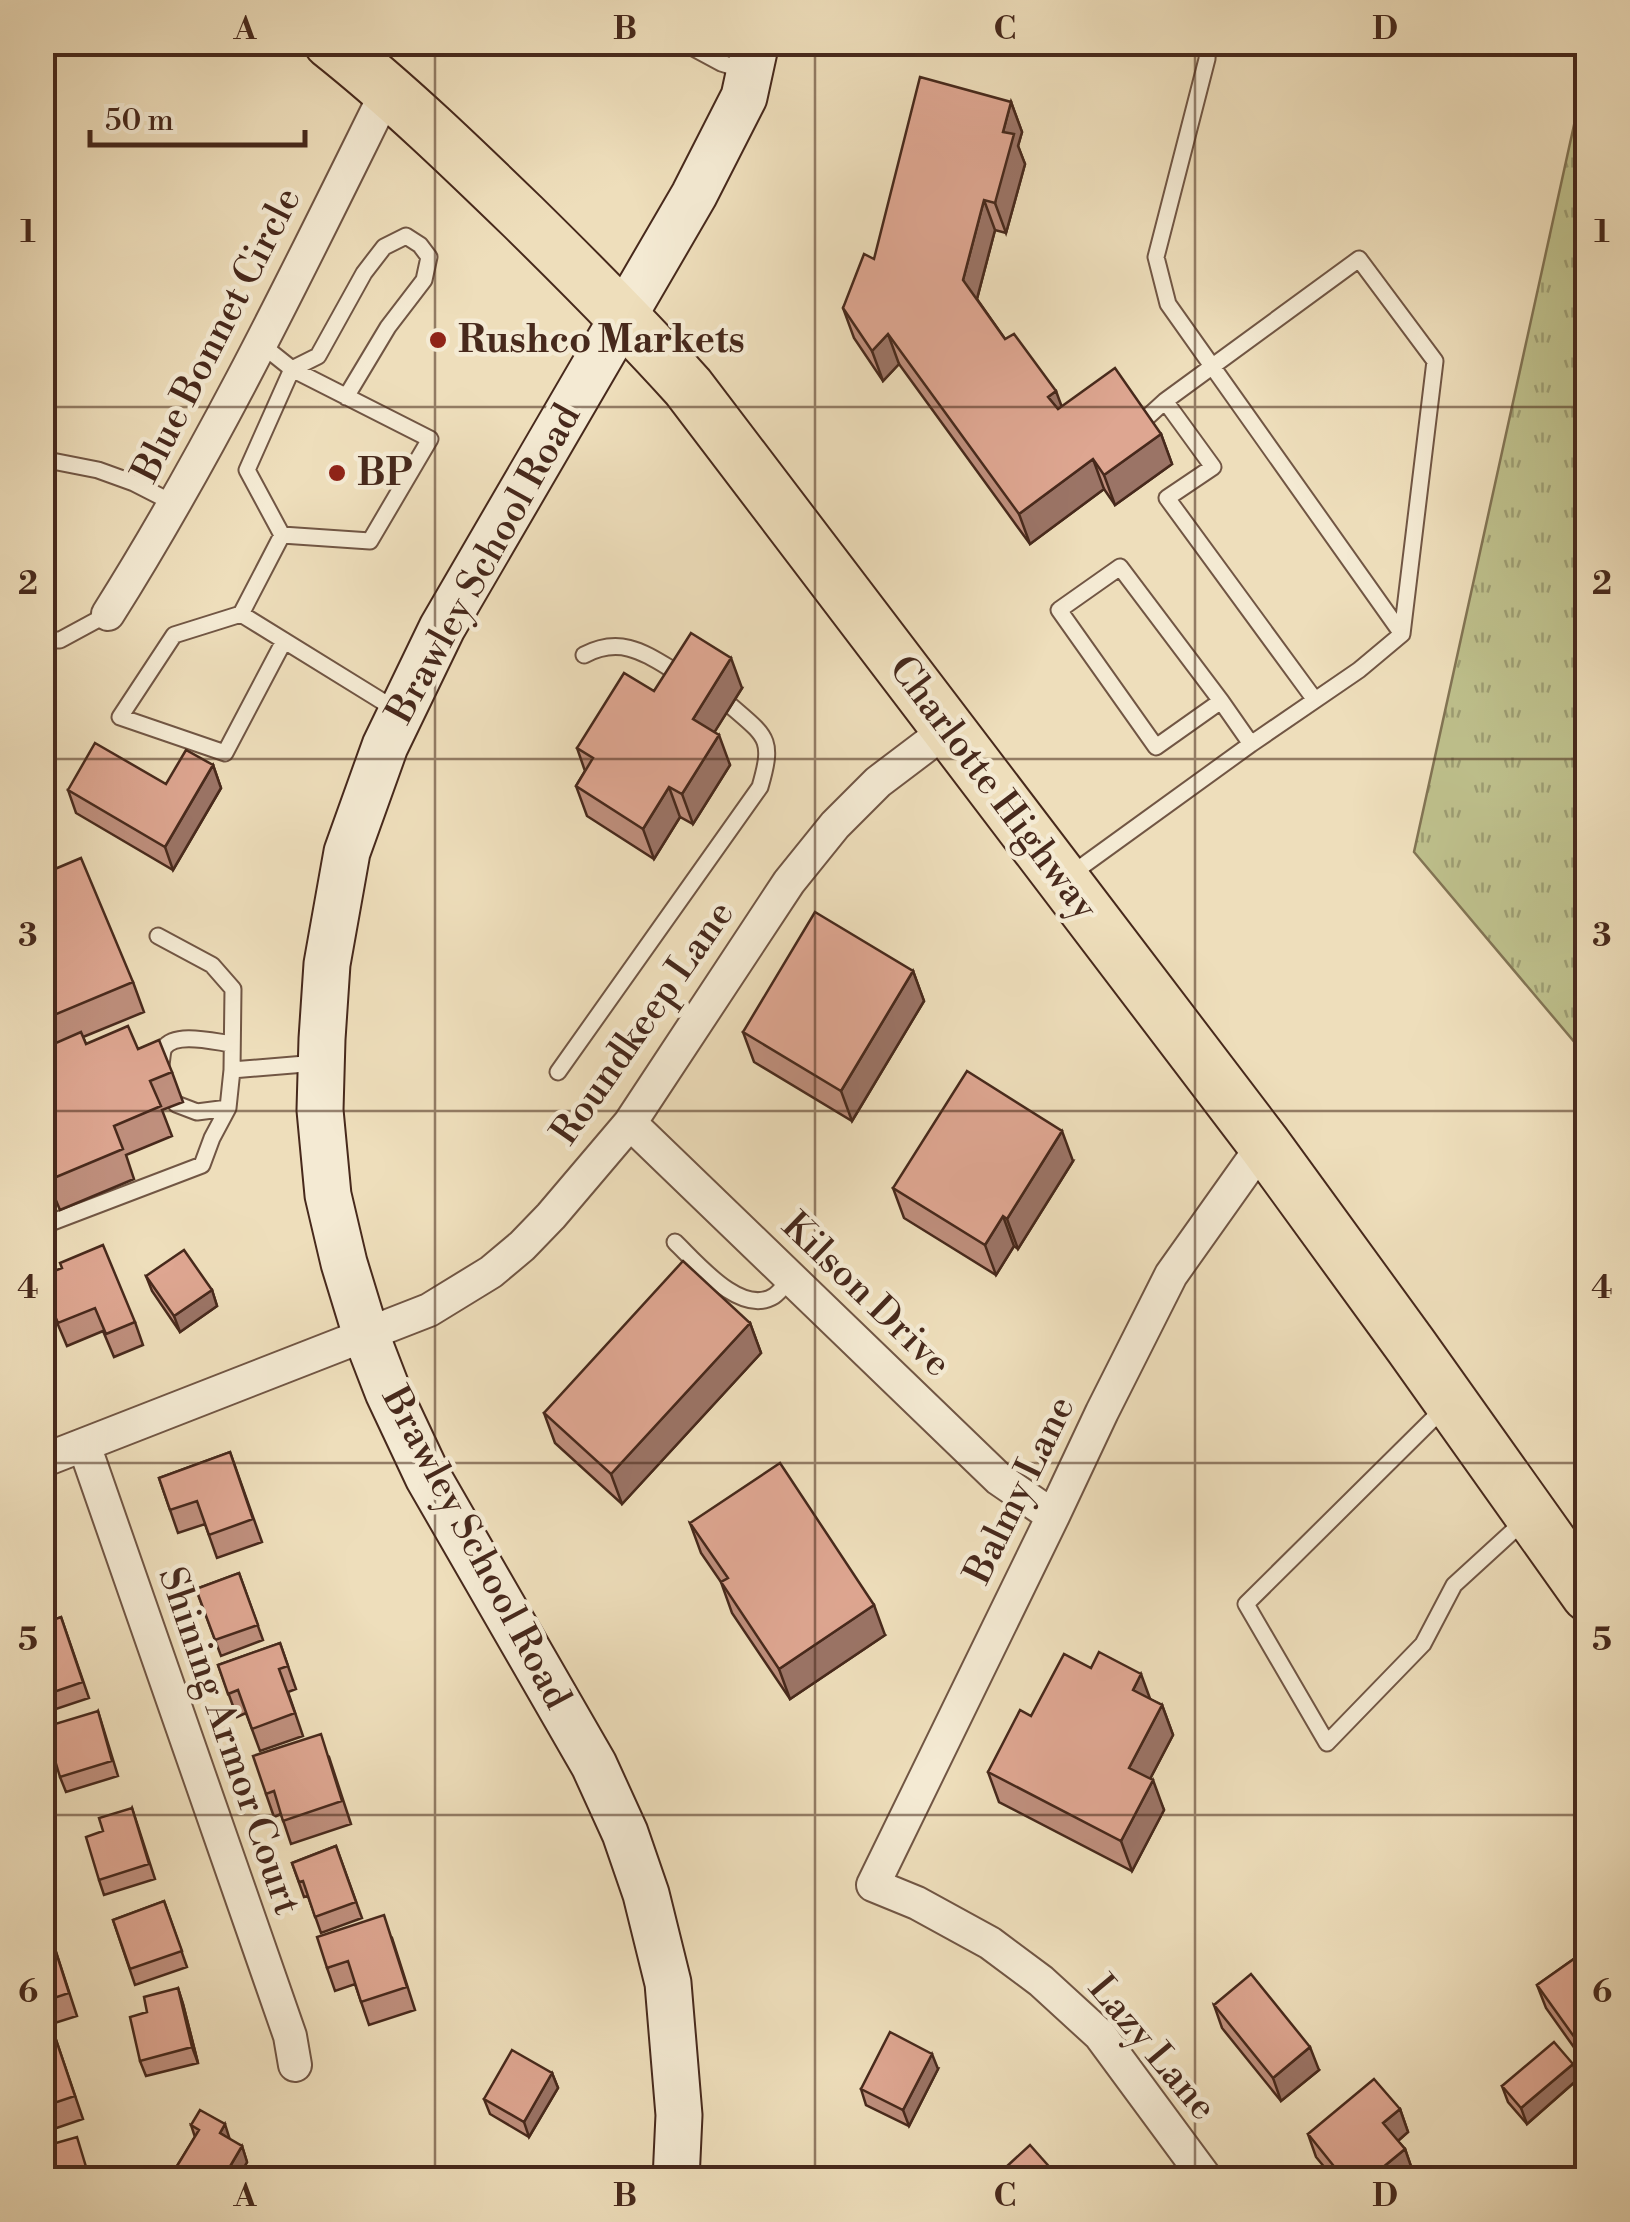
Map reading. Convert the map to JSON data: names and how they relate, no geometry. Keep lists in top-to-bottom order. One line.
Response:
{"streets":{"main road":["Brawley School Road","Charlotte Highway"],"street":["Blue Bonnet Circle","Roundkeep Lane","Kilson Drive","Balmy Lane","Shining Armor Court","Lazy Lane"]},"crossings":[["Blue Bonnet Circle","Charlotte Highway"],["Brawley School Road","Charlotte Highway"],["Brawley School Road","Roundkeep Lane"],["Charlotte Highway","Roundkeep Lane"],["Charlotte Highway","Balmy Lane"],["Roundkeep Lane","Kilson Drive"],["Roundkeep Lane","Shining Armor Court"],["Kilson Drive","Balmy Lane"],["Balmy Lane","Lazy Lane"]],"places":["Rushco Markets","BP"],"scale_bar":"50 m","grid":{"columns":["A","B","C","D"],"rows":["1","2","3","4","5","6"]}}
